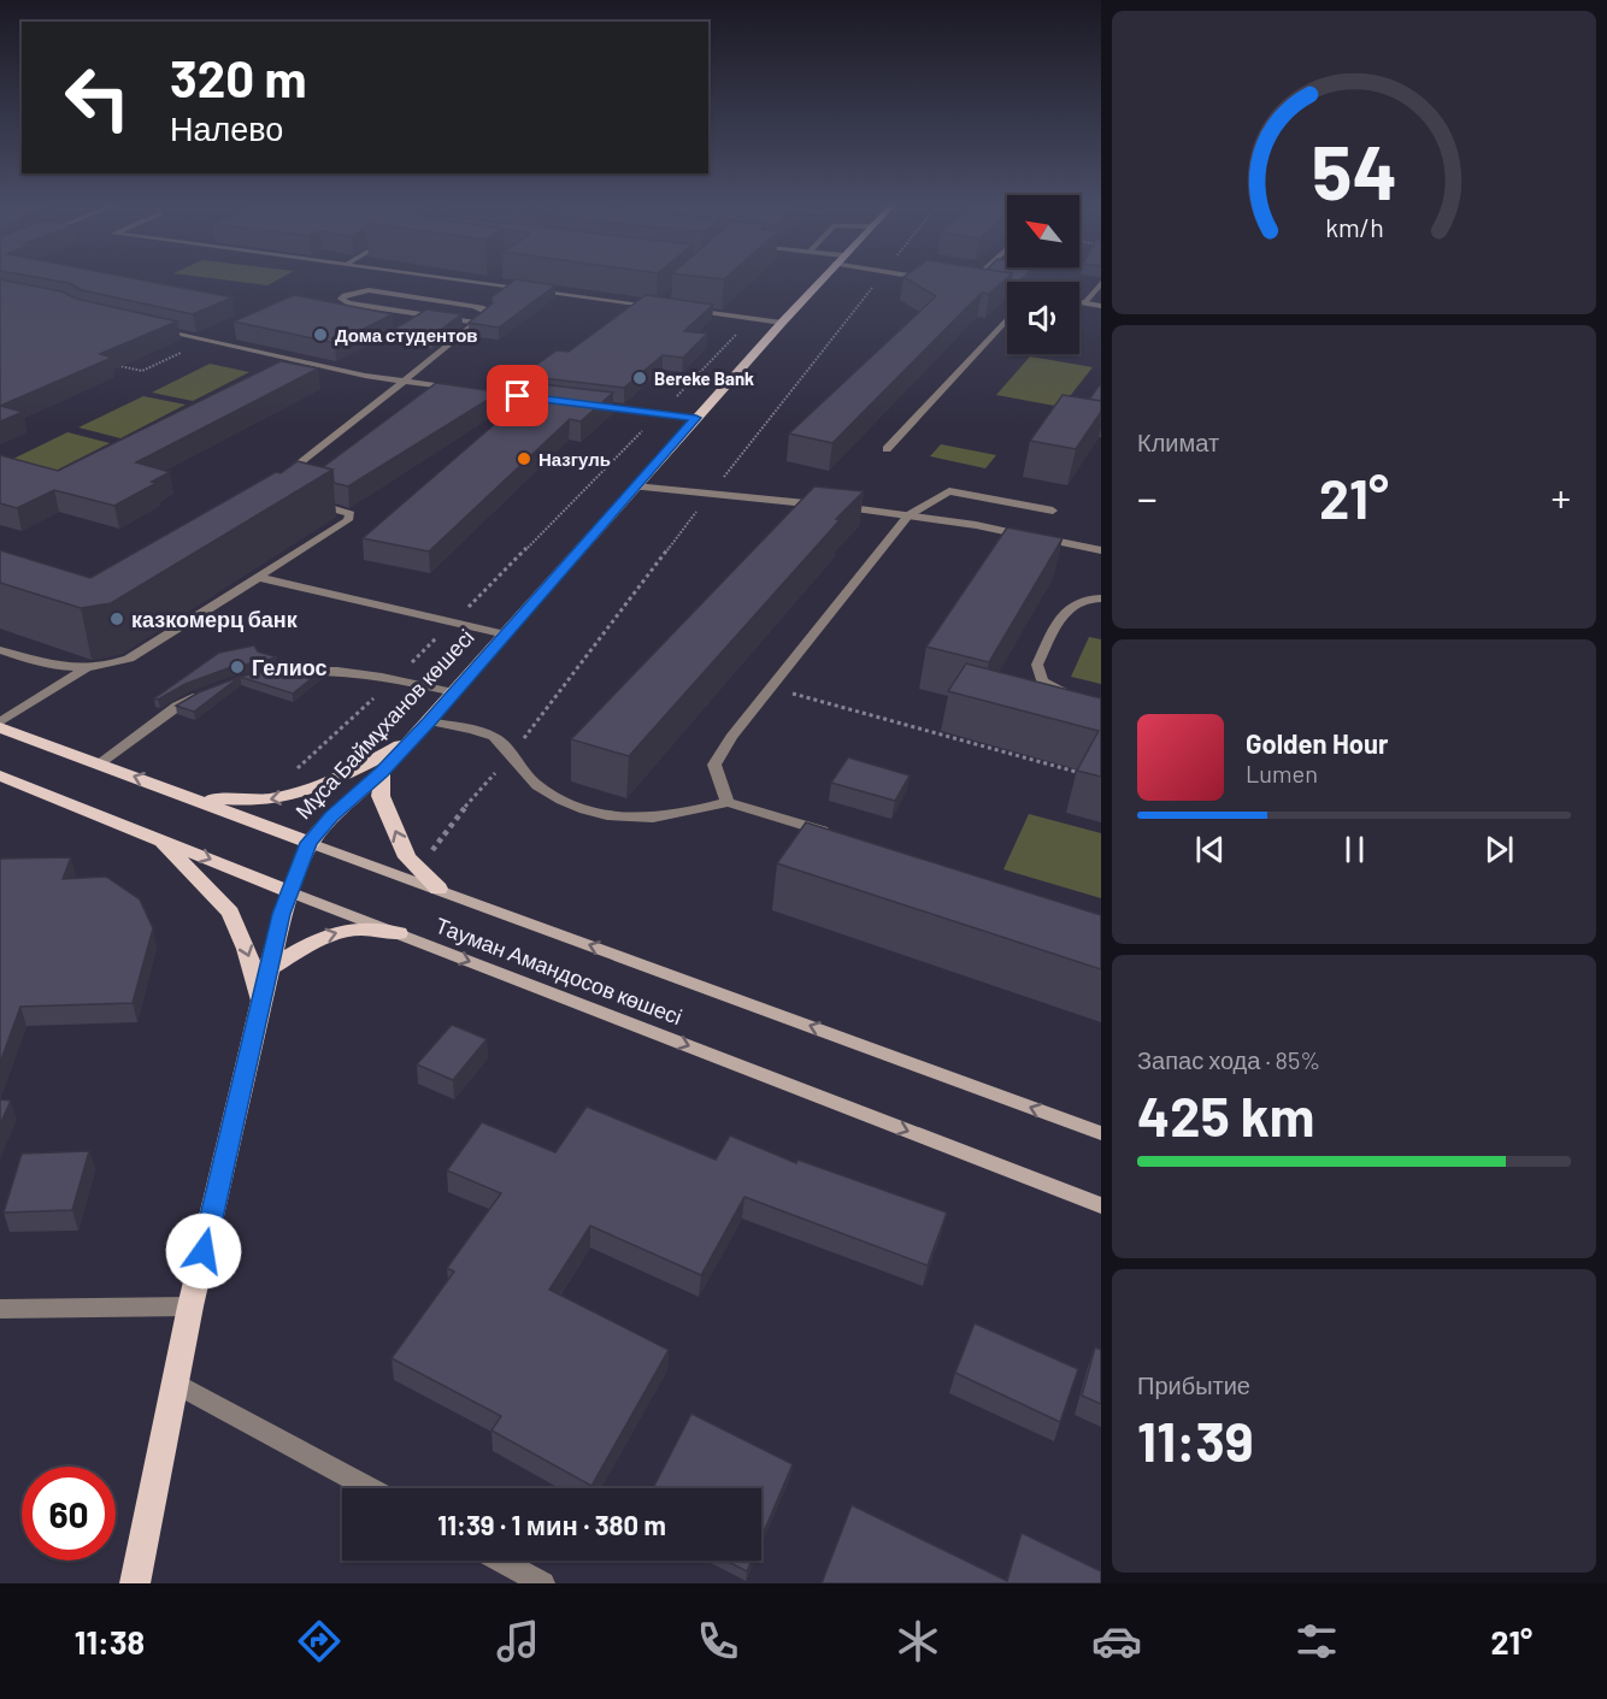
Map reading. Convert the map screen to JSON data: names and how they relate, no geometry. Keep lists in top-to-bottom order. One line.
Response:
{"streets":{"main road":["Мұса Баймұханов көшесі","Тауман Амандосов көшесі"]},"crossings":[["Мұса Баймұханов көшесі","Тауман Амандосов көшесі"]],"places":["Дома студентов","Bereke Bank","Назгуль","казкомерц банк","Гелиос"],"north":"top left","page":{"turn":["320 m","Налево"],"tile":["Климат",["Запас хода · 85%","425 km"],["Прибытие","11:39"]],"heat":["−","21°","+"],"song":["Golden Hour","Lumen"],"limit":"60","trip":"11:39 · 1 мин · 380 m","tabs":["11:38","21°"],"gauge":["54","km/h"]}}
